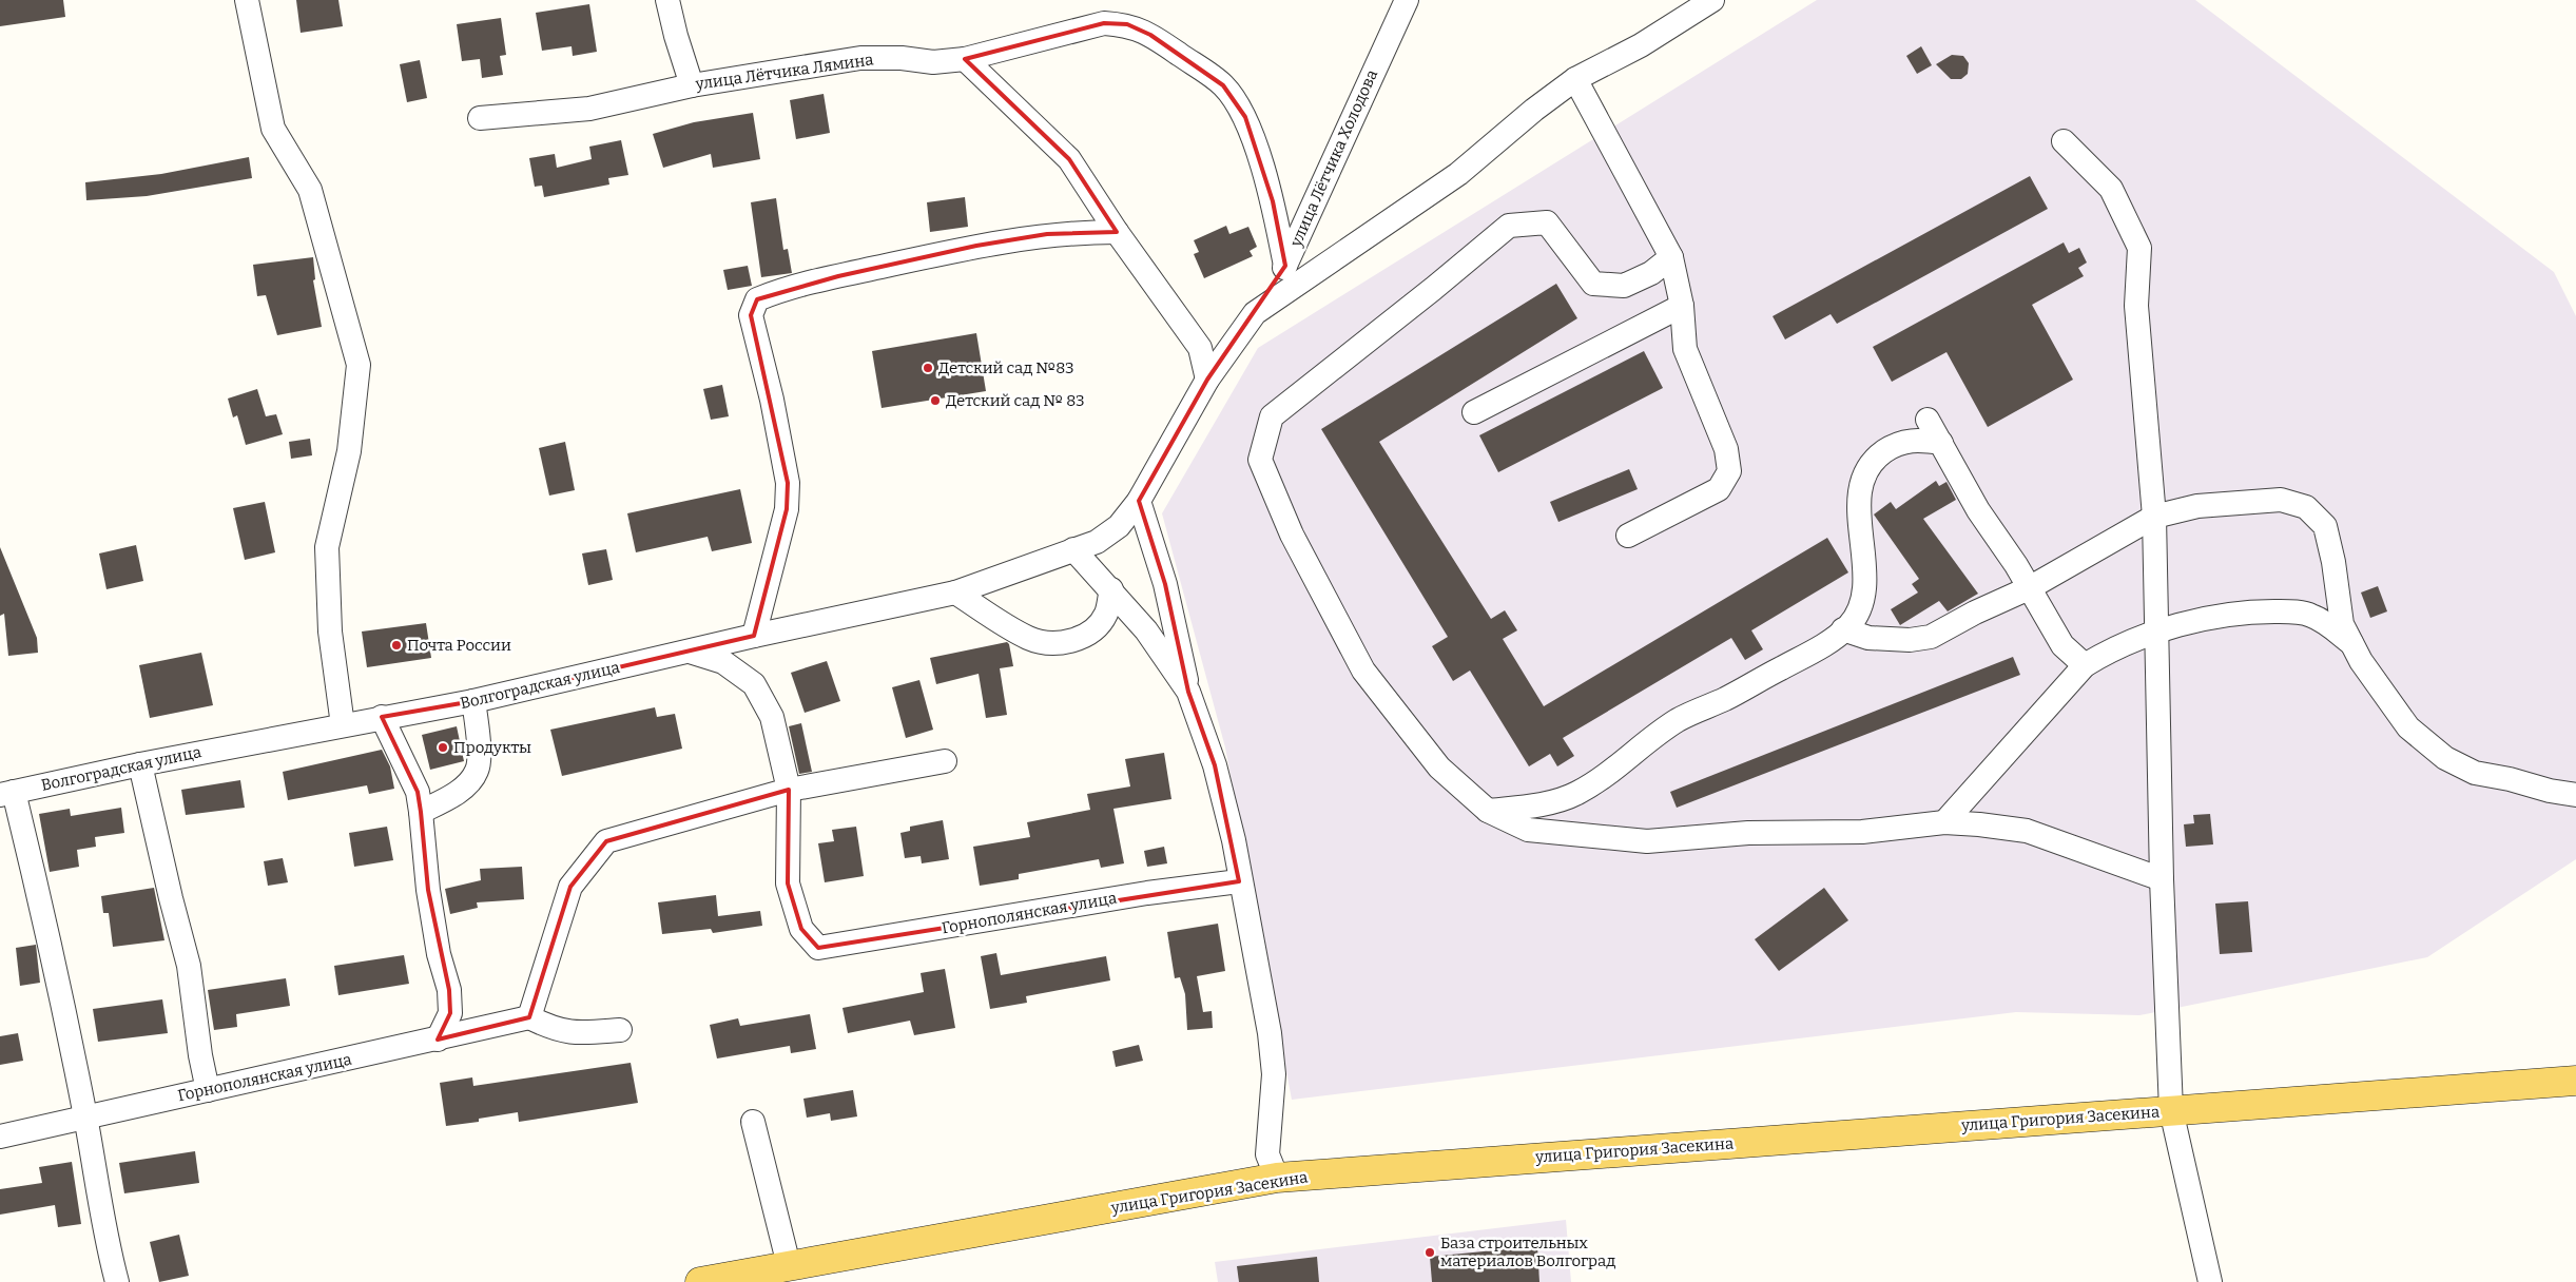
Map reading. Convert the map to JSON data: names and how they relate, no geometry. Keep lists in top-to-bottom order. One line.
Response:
{"streets":{"main road":["улица Григория Засекина"],"street":["улица Лётчика Лямина","улица Лётчика Холодова","Волгоградская улица","Горнополянская улица"]},"crossings":[["улица Лётчика Лямина","улица Лётчика Холодова"],["улица Лётчика Холодова","Волгоградская улица"]],"places":["Детский сад №83","Детский сад № 83","Почта России","Продукты","База строительных материалов Волгоград"]}
